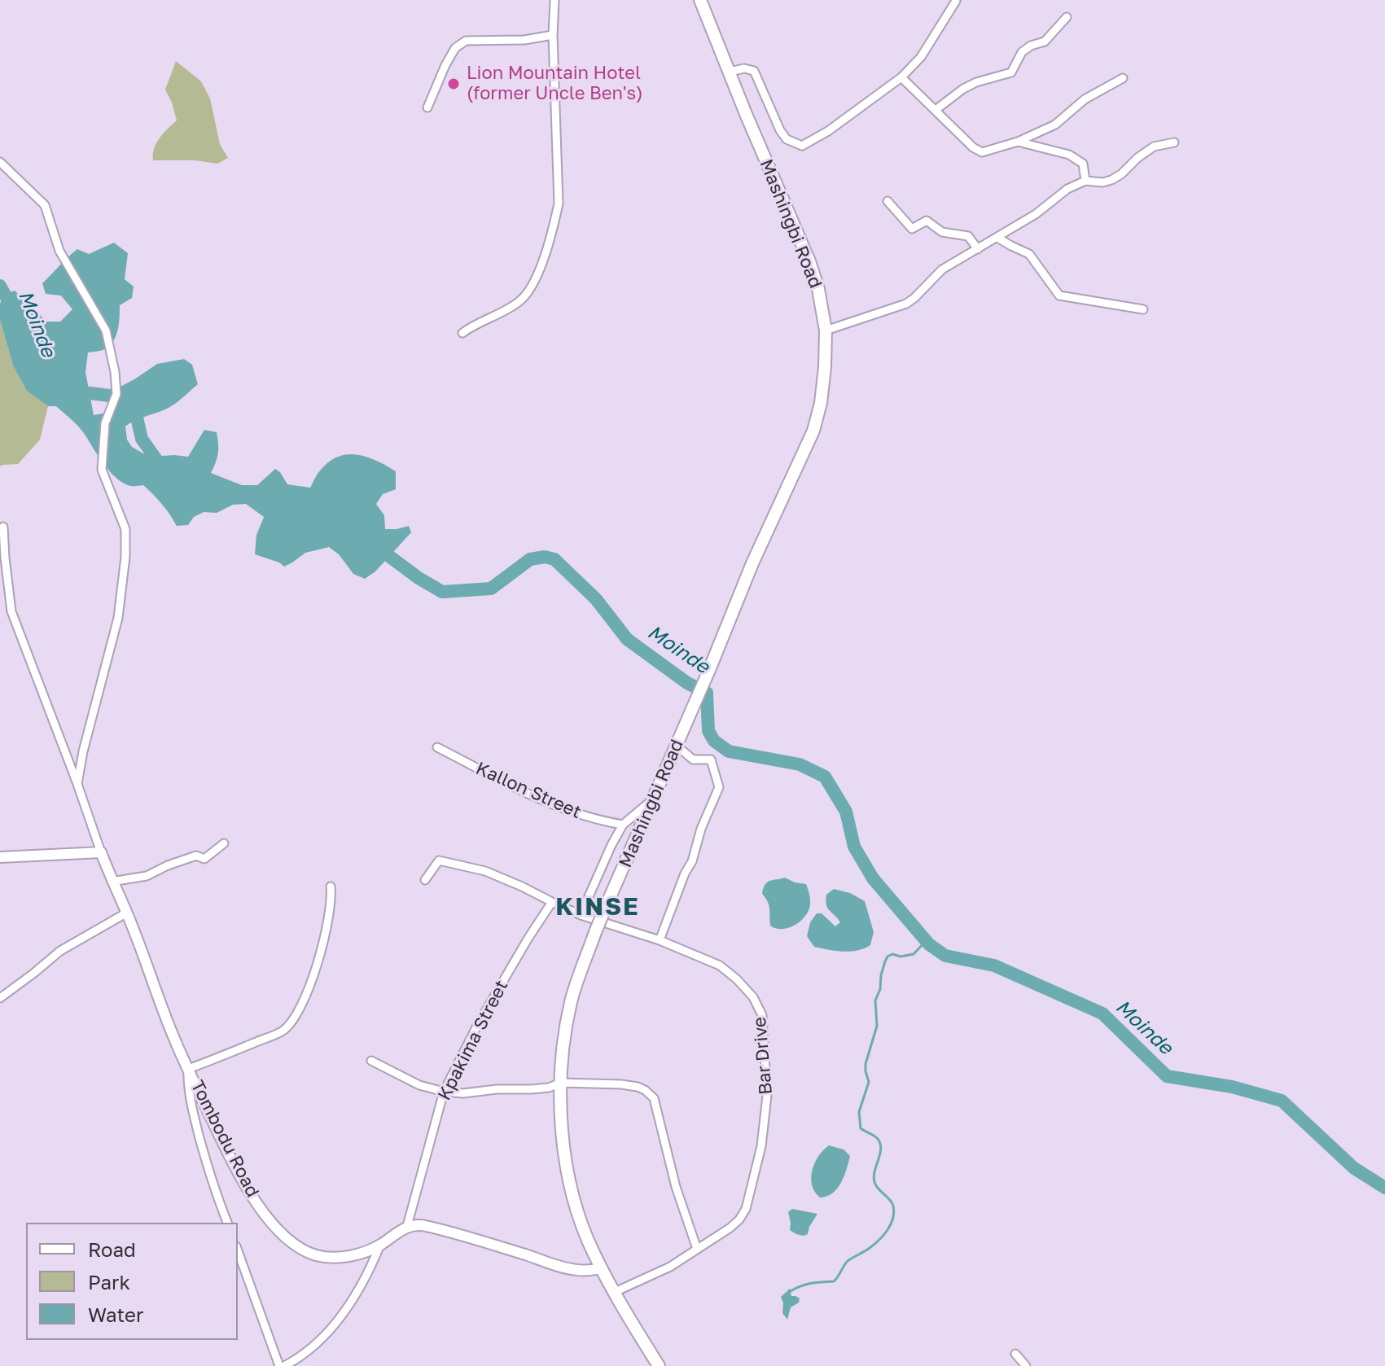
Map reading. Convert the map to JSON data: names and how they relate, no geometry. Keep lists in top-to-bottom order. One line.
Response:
{"streets":{"main road":["Mashingbi Road","Tombodu Road"],"street":["Kallon Street","Kpakima Street","Bar Drive"]},"crossings":[["Kpakima Street","Bar Drive"],["Kpakima Street","Tombodu Road"]],"districts":["KINSE"],"water":["Moinde"],"places":["Lion Mountain Hotel (former Uncle Ben's)"],"legend":["Road","Park","Water"]}
